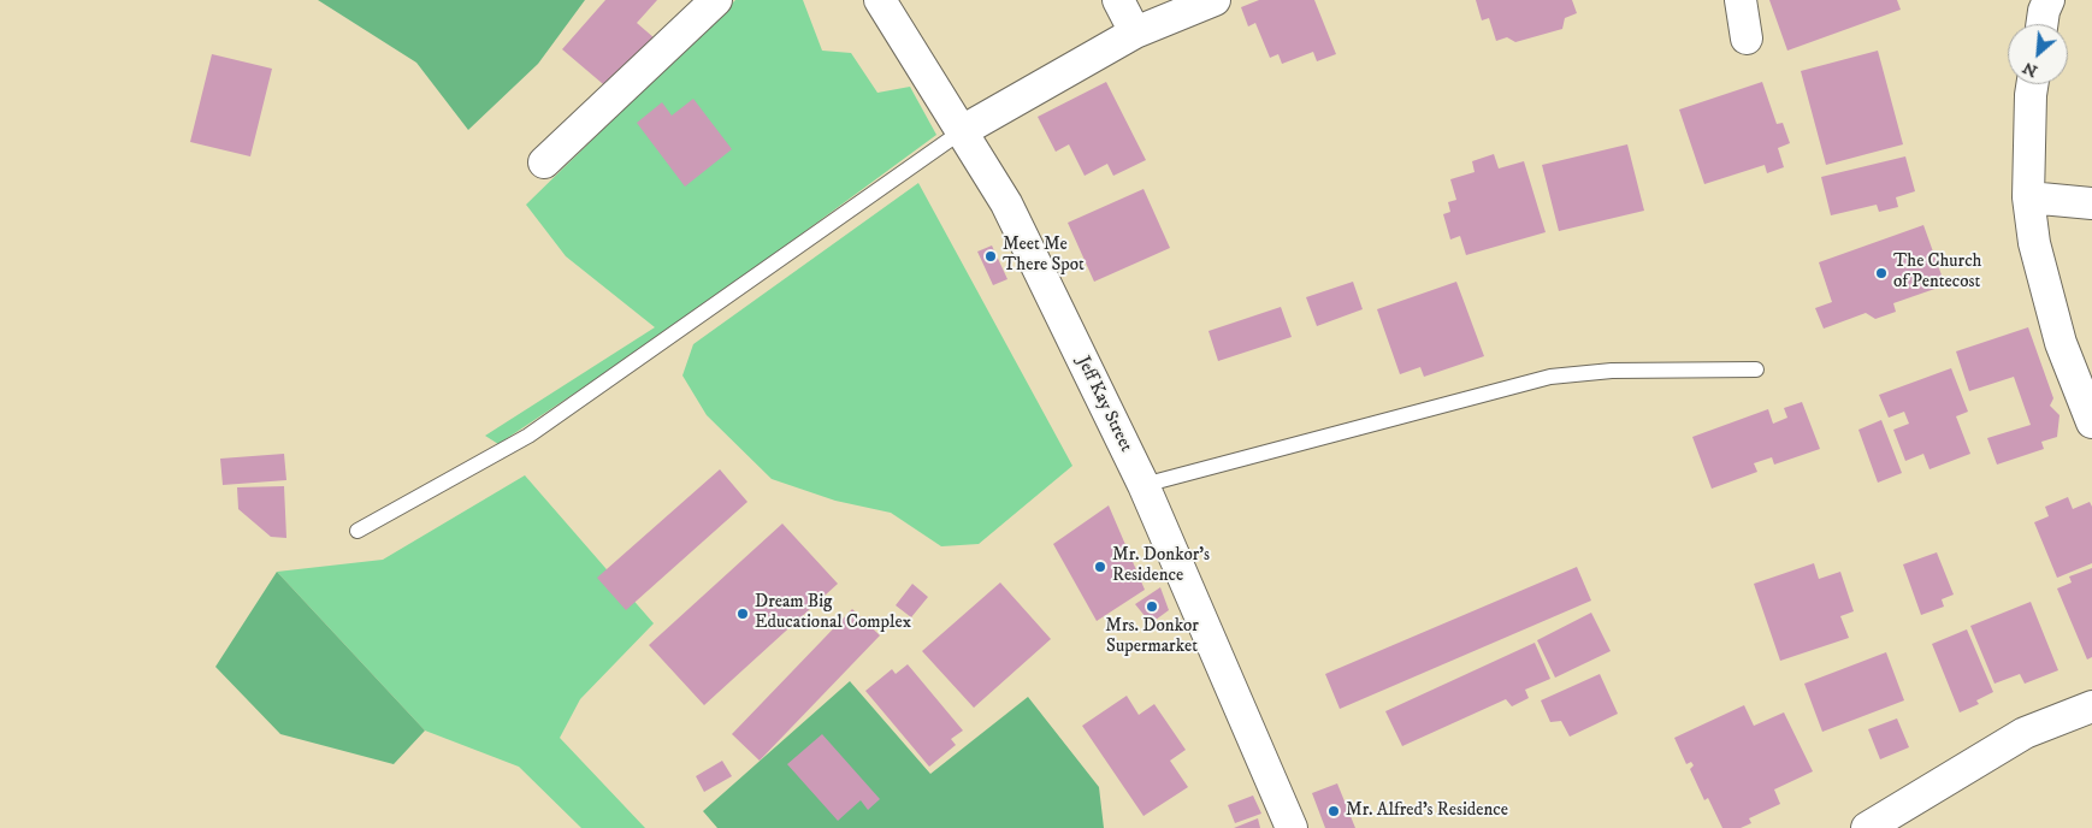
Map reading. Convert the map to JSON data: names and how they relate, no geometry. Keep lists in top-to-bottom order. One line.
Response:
{"streets":{"street":["Jeff Kay Street"]},"places":["Meet Me There Spot","The Church of Pentecost","Mr. Donkor's Residence","Mrs. Donkor Supermarket","Dream Big Educational Complex","Mr. Alfred's Residence"],"north":"bottom left"}
